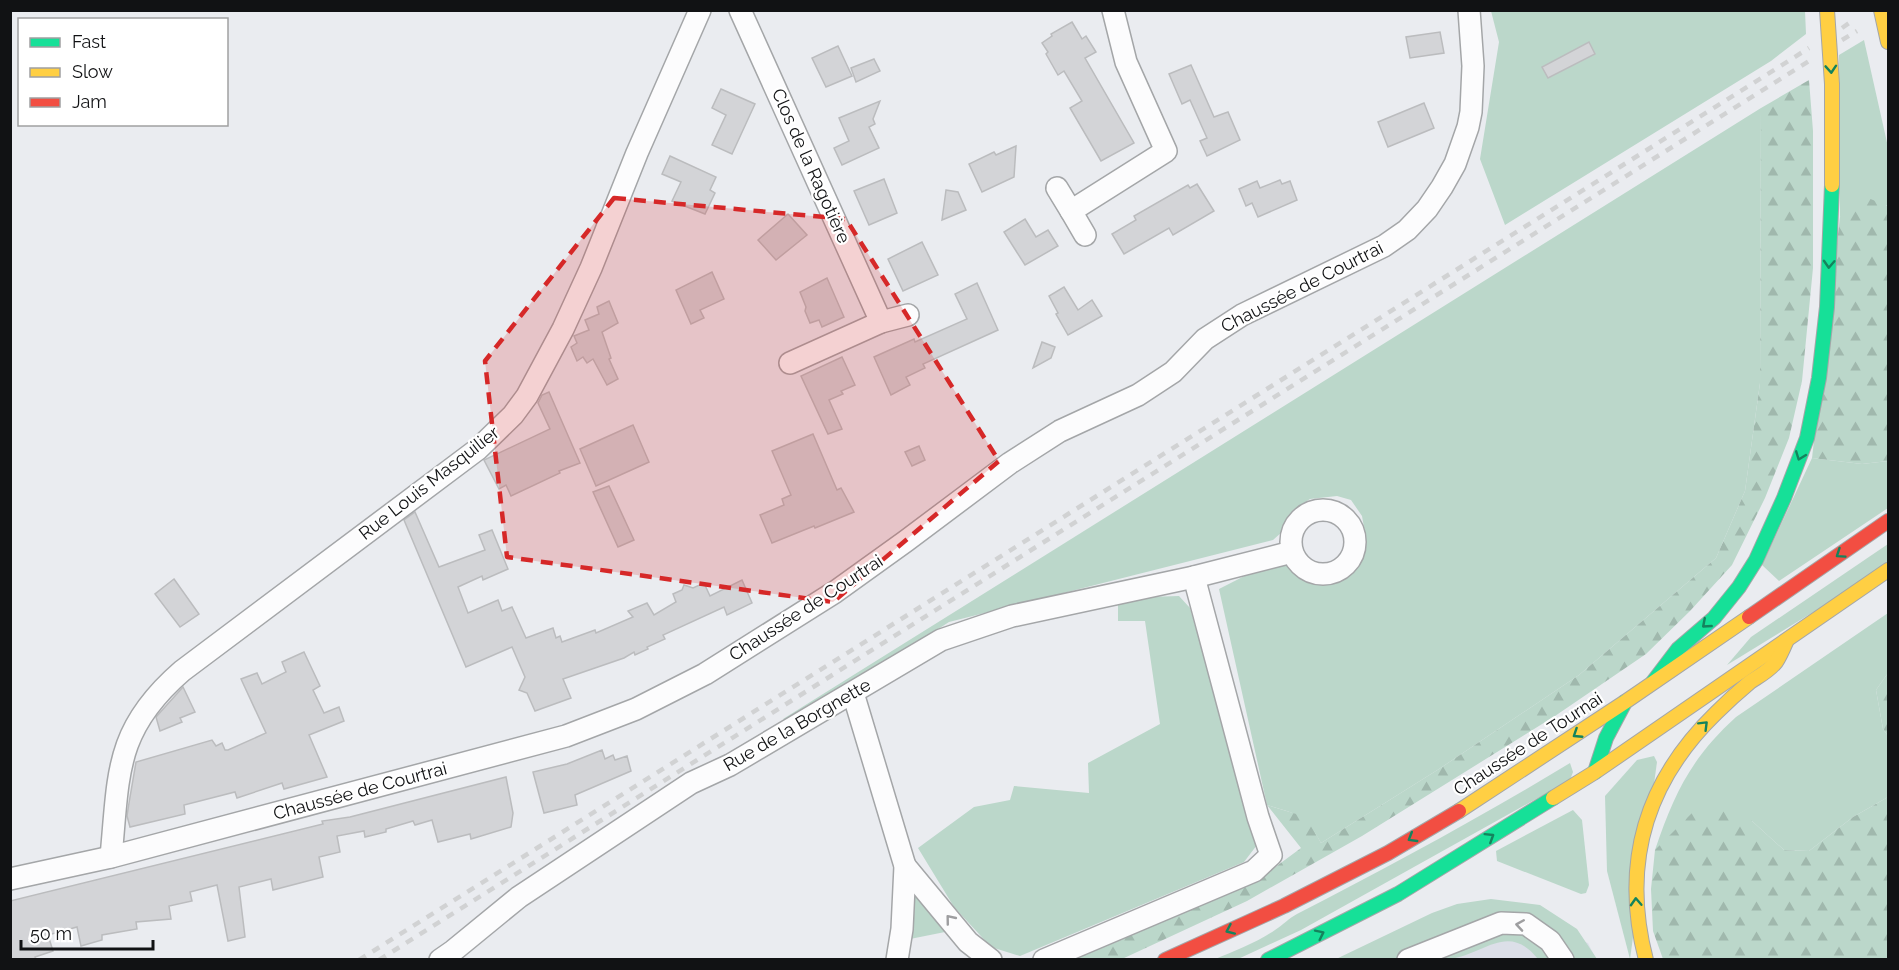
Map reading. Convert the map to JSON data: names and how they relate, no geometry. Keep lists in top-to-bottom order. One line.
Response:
{"streets":{"main road":["Chaussée de Tournai"],"street":["Clos de la Ragotière","Chaussée de Courtrai","Rue Louis Masquilier","Rue de la Borgnette"]},"crossings":[["Chaussée de Courtrai","Rue Louis Masquilier"]],"legend":["Fast","Slow","Jam"],"scale_bar":"50 m"}
